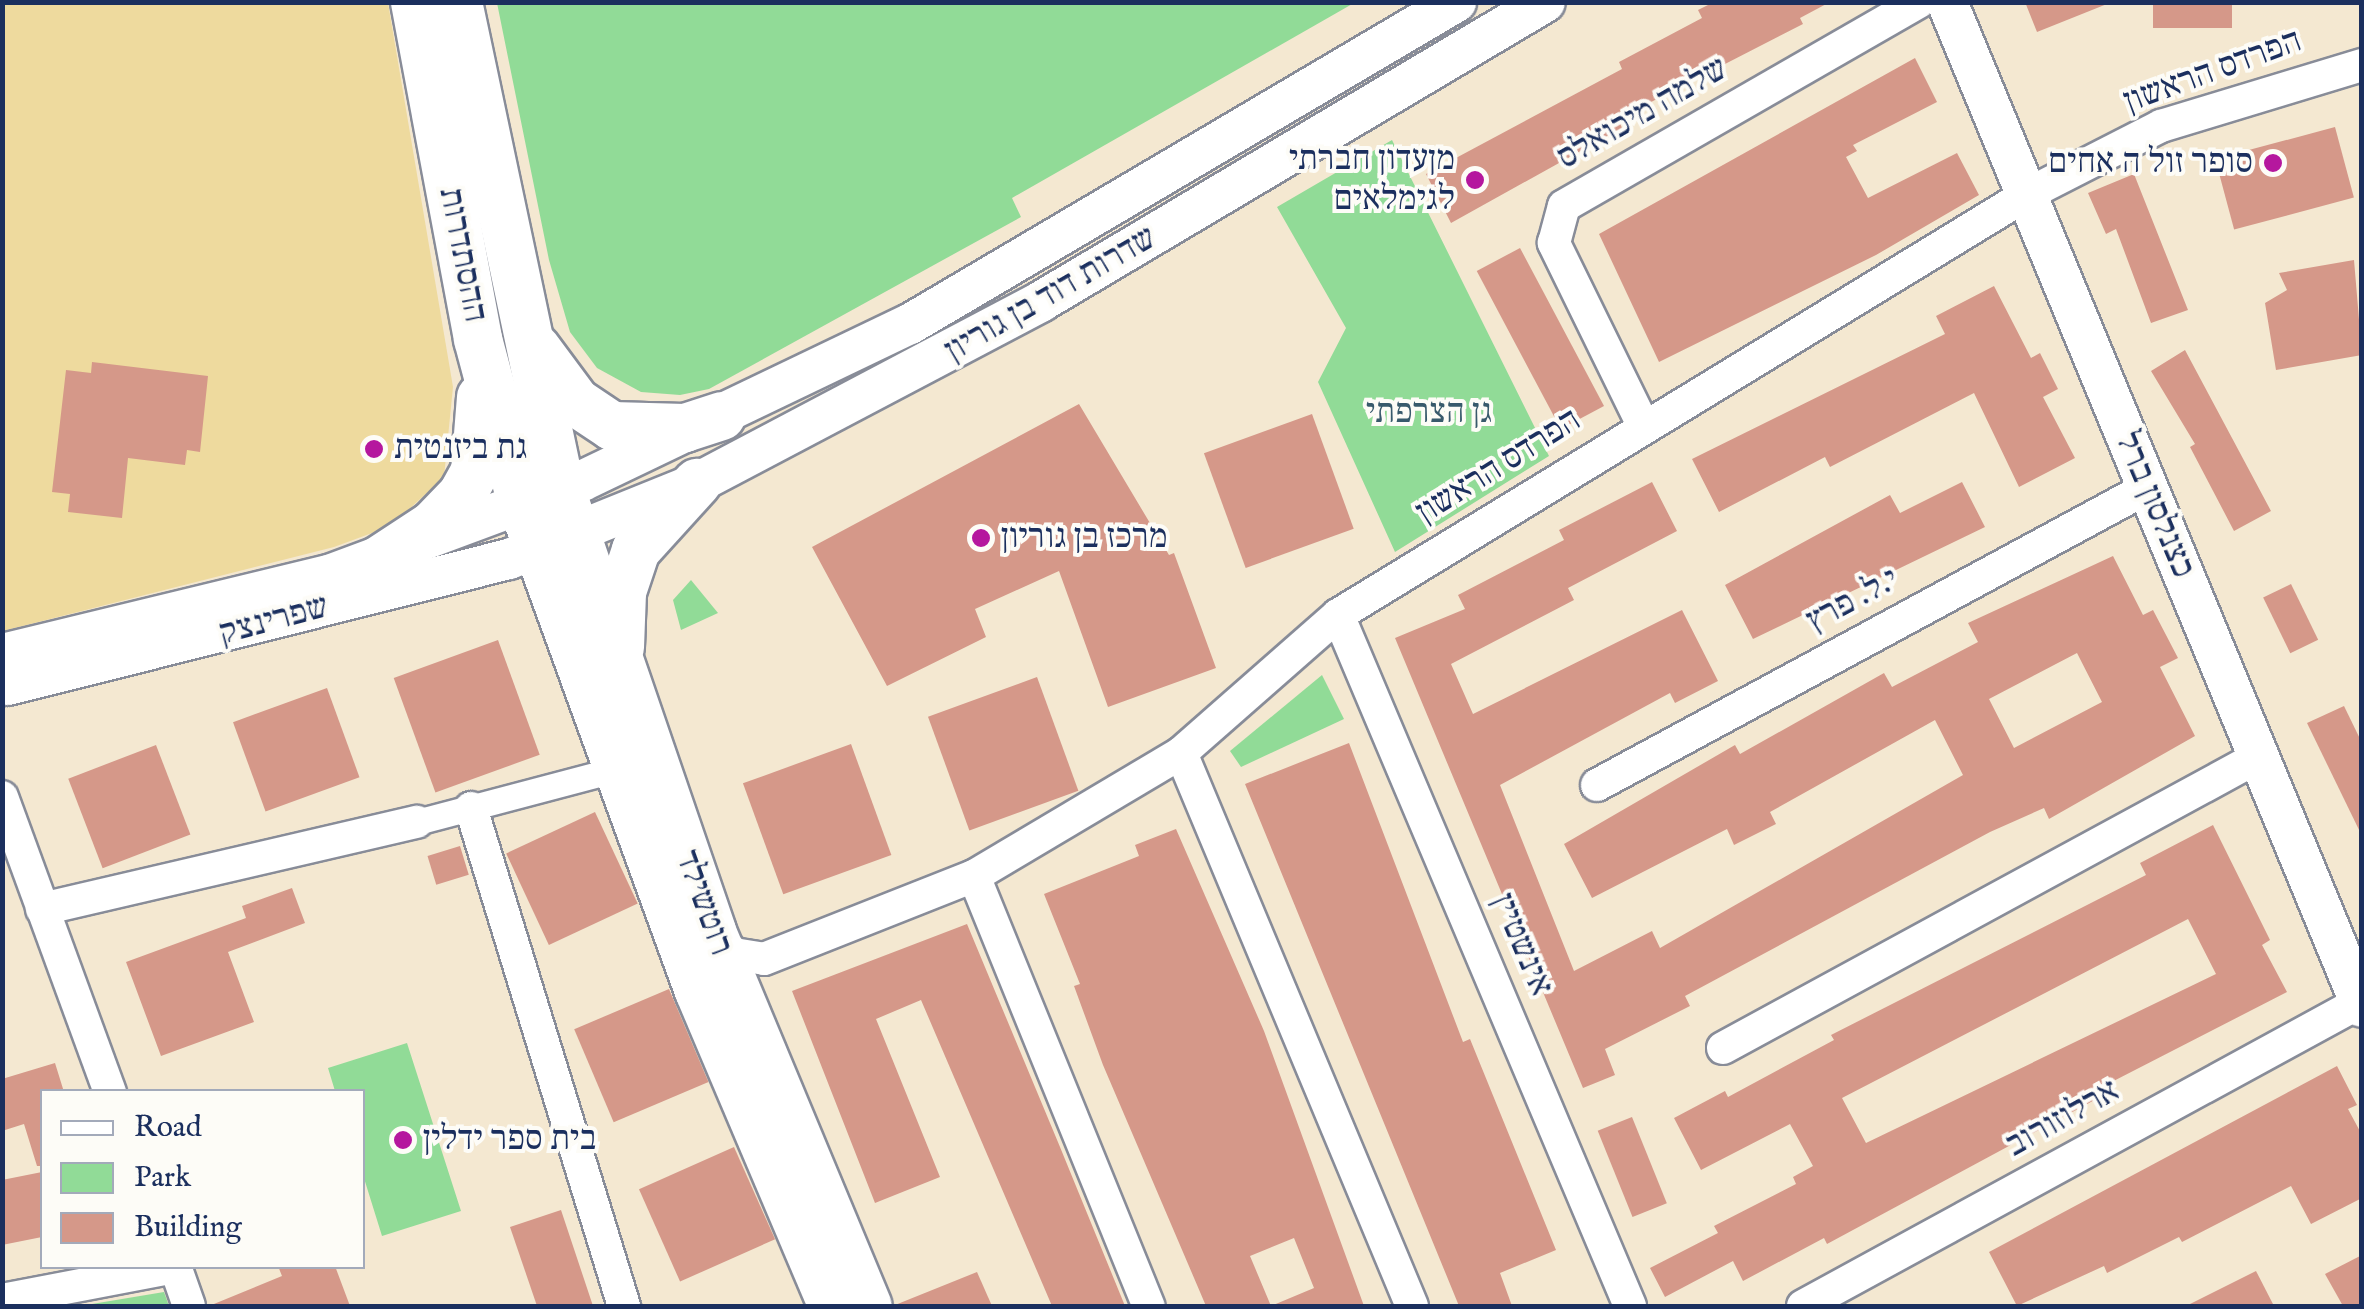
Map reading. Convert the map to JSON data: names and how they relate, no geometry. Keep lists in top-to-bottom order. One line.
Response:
{"streets":{"main road":["ההסתדרות","רוטשילד"],"street":["הפרדס הראשון","שלמה מיכואלס","שדרות דוד בן גוריון","כצנלסון ברל","י.ל. פרץ","שפרינצק","אינשטיין","ארלוזורוב"]},"crossings":[["הפרדס הראשון","שלמה מיכואלס"],["הפרדס הראשון","כצנלסון ברל"],["הפרדס הראשון","רוטשילד"],["הפרדס הראשון","אינשטיין"],["ההסתדרות","שדרות דוד בן גוריון"],["ההסתדרות","שפרינצק"],["ההסתדרות","רוטשילד"],["שדרות דוד בן גוריון","שפרינצק"],["שדרות דוד בן גוריון","רוטשילד"],["כצנלסון ברל","י.ל. פרץ"],["כצנלסון ברל","ארלוזורוב"],["שפרינצק","רוטשילד"]],"parks":["גן הצרפתי"],"places":["סופר זול ה אחים","מןעדון חברתי לגימלאים","גת ביזנטית","מרכז בן גוריון","בית ספר ידלין"],"legend":["Road","Park","Building"]}
